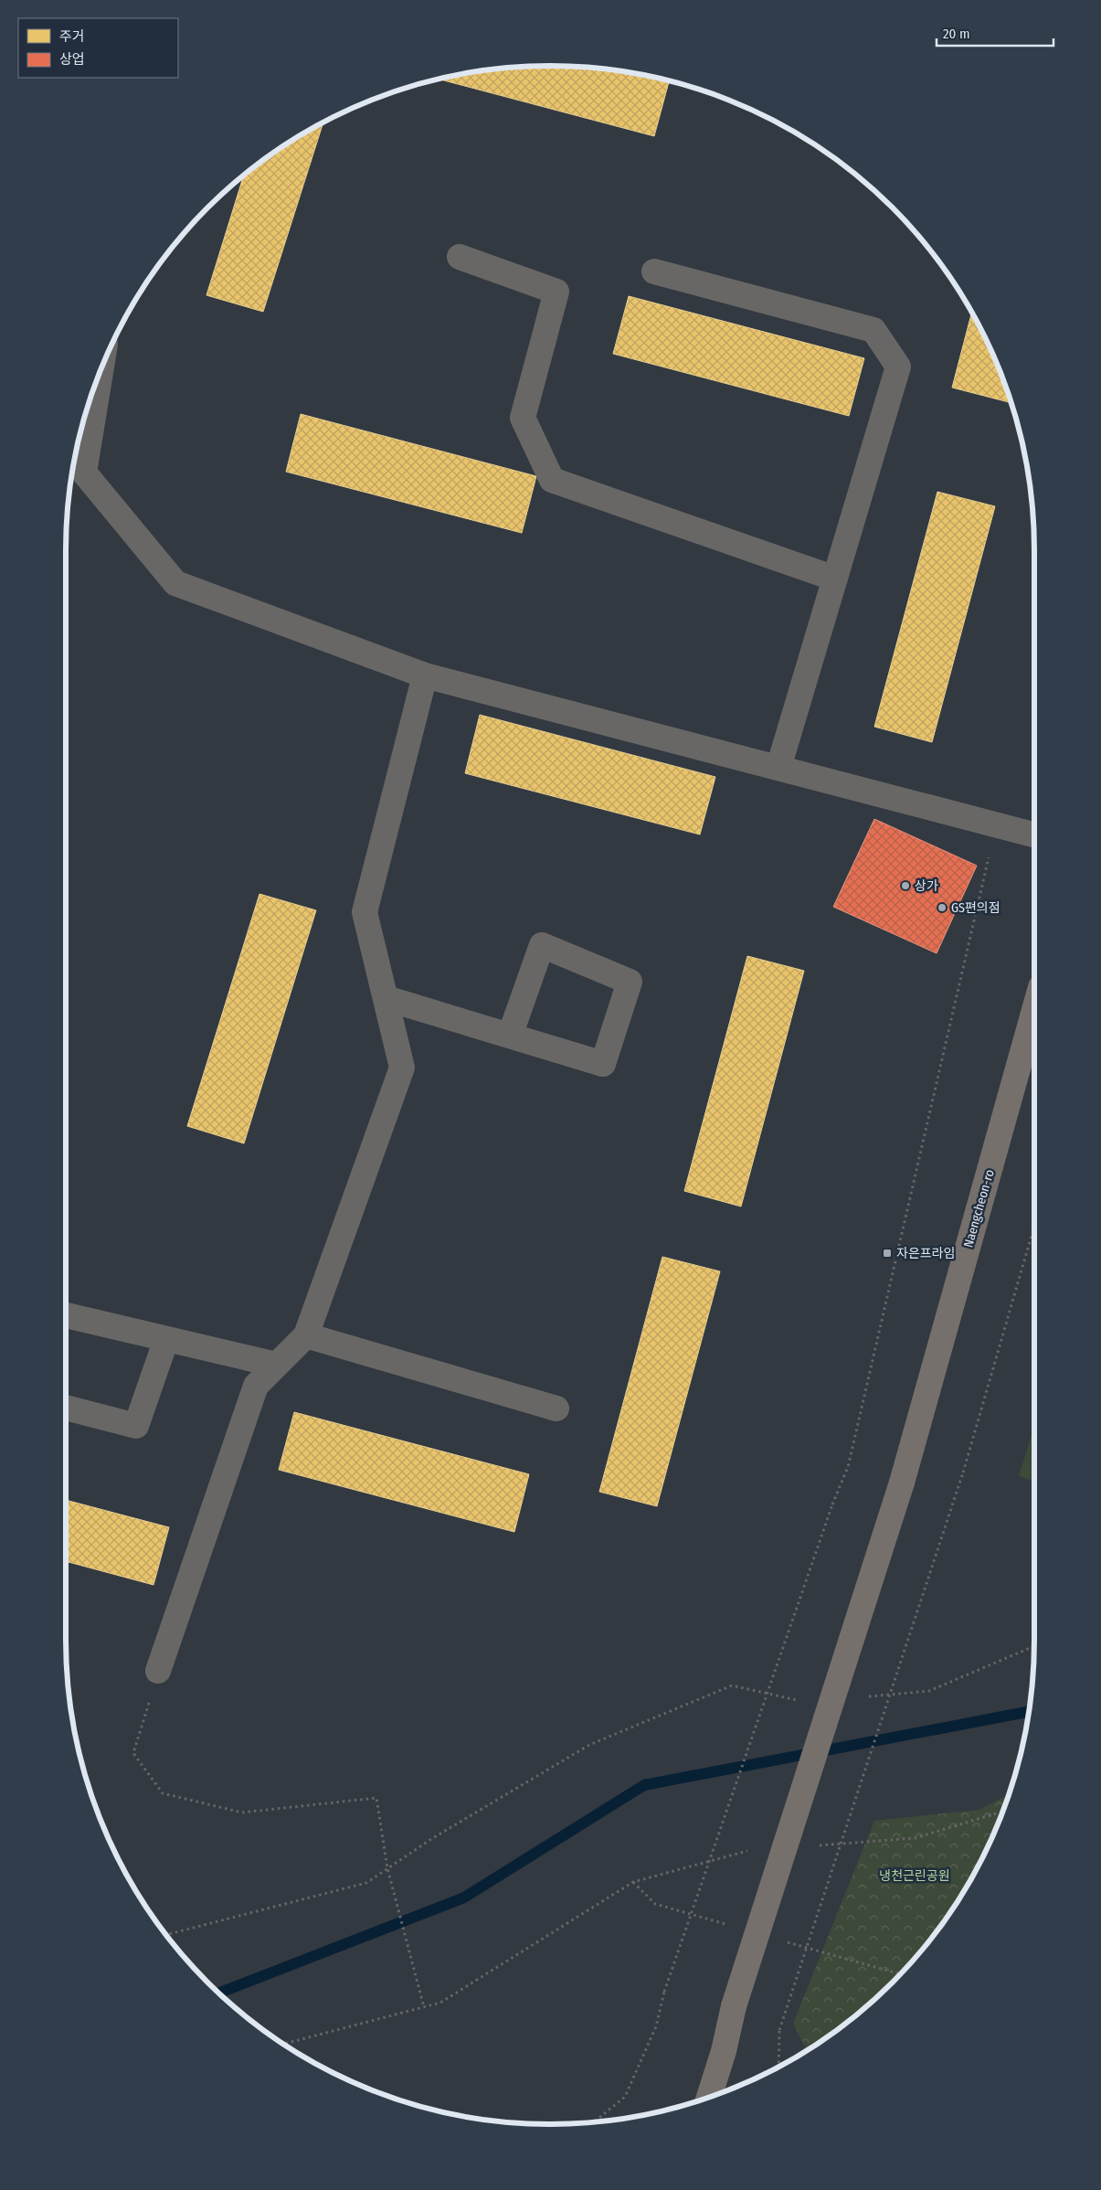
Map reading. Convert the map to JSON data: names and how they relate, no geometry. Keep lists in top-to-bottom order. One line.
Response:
{"streets":{"main road":["Naengcheon-ro"]},"parks":["냉천근린공원"],"places":{"other":["상가","GS편의점"],"transit":["자은프라임"]},"legend":["주거","상업"],"scale_bar":"20 m"}
